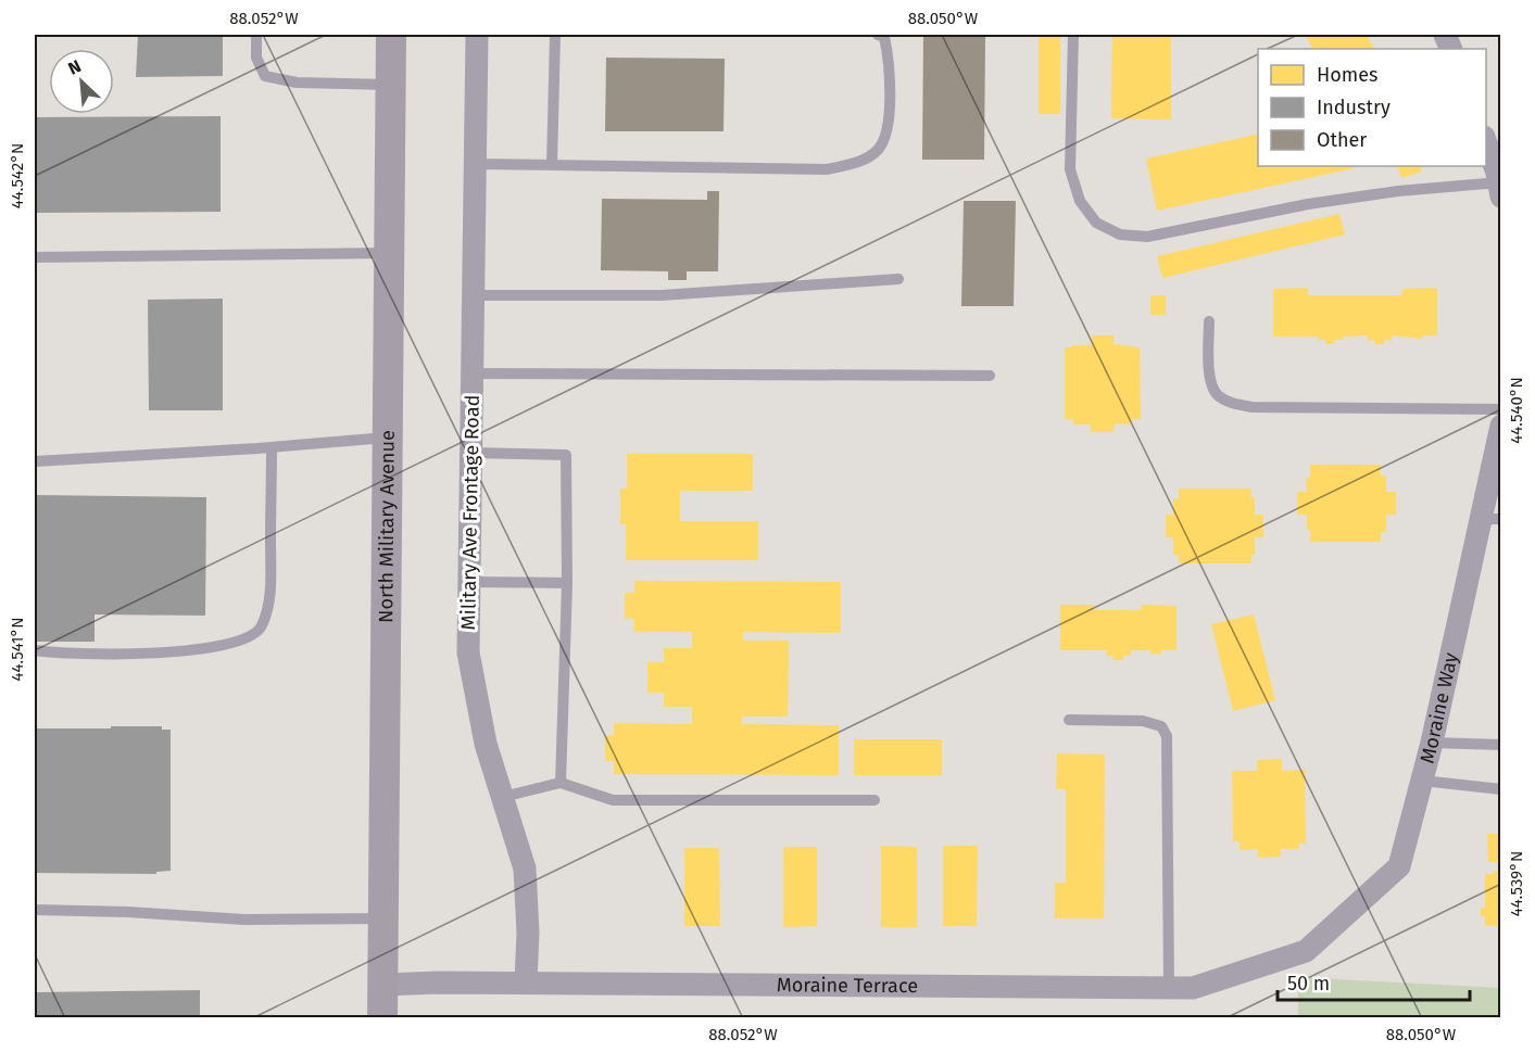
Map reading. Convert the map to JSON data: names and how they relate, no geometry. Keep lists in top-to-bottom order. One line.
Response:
{"streets":{"main road":["North Military Avenue"],"street":["Military Ave Frontage Road","Moraine Way","Moraine Terrace"]},"crossings":[["Military Ave Frontage Road","Moraine Terrace"],["North Military Avenue","Moraine Terrace"],["Moraine Way","Moraine Terrace"]],"legend":["Homes","Industry","Other"],"scale_bar":"50 m","north":"top left","coordinates":["88.052°W","88.050°W","44.542°N","44.540°N","44.541°N","44.539°N"]}
